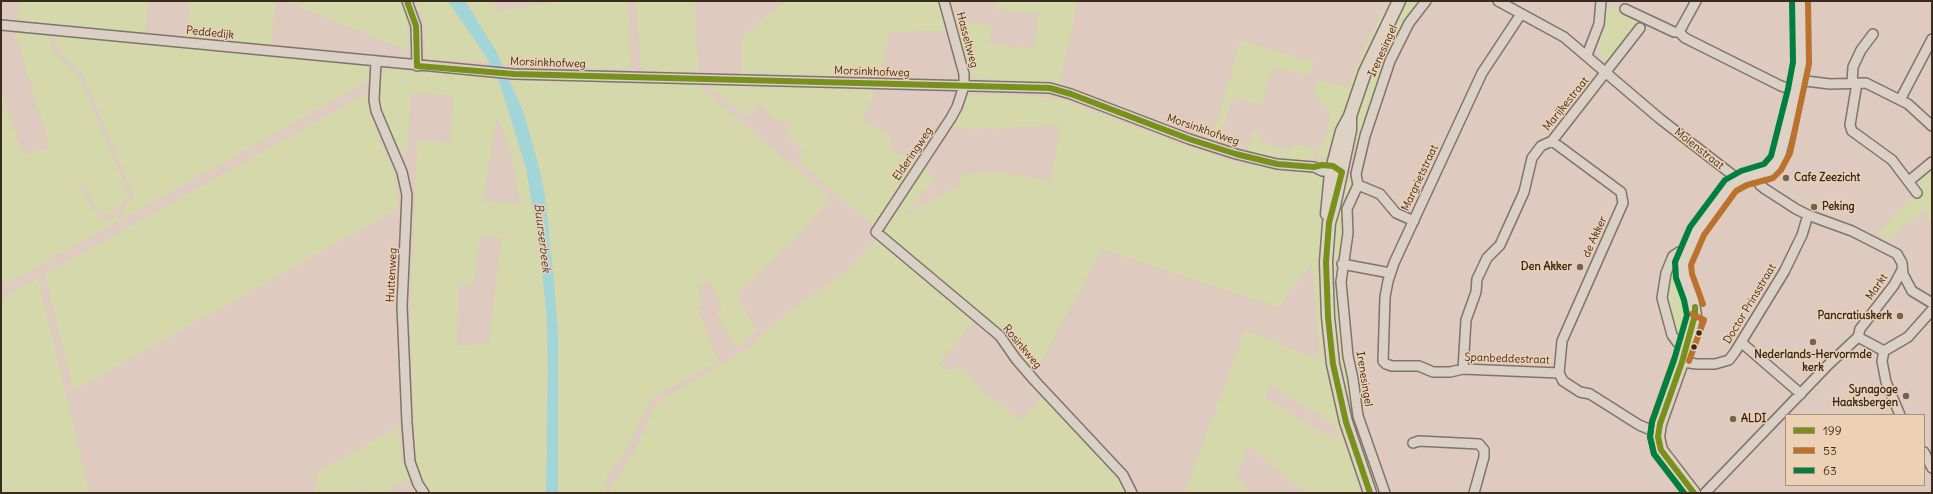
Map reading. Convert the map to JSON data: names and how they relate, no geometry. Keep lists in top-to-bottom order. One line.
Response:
{"streets":{"street":["Peddedijk","Hasseltweg","Irenesingel","Morsinkhofweg","Marijkestraat","Molenstraat","Elderingweg","Margrietstraat","de Akker","Huttenweg","Markt","Doctor Prinsstraat","Rosinkweg","Spanbeddestraat"]},"crossings":[["Peddedijk","Morsinkhofweg"],["Peddedijk","Huttenweg"],["Hasseltweg","Morsinkhofweg"],["Hasseltweg","Elderingweg"],["Morsinkhofweg","Elderingweg"],["Marijkestraat","Molenstraat"],["Marijkestraat","de Akker"],["Marijkestraat","Spanbeddestraat"],["Molenstraat","Margrietstraat"],["Elderingweg","Rosinkweg"],["Margrietstraat","Spanbeddestraat"],["de Akker","Spanbeddestraat"]],"water":["Buurserbeek"],"places":["Cafe Zeezicht","Peking","Den Akker","Pancratiuskerk","Nederlands-Hervormde kerk","Synagoge Haaksbergen","ALDI"],"lines":["transit line 199","transit line 53","transit line 63"],"legend":["199","53","63"]}
